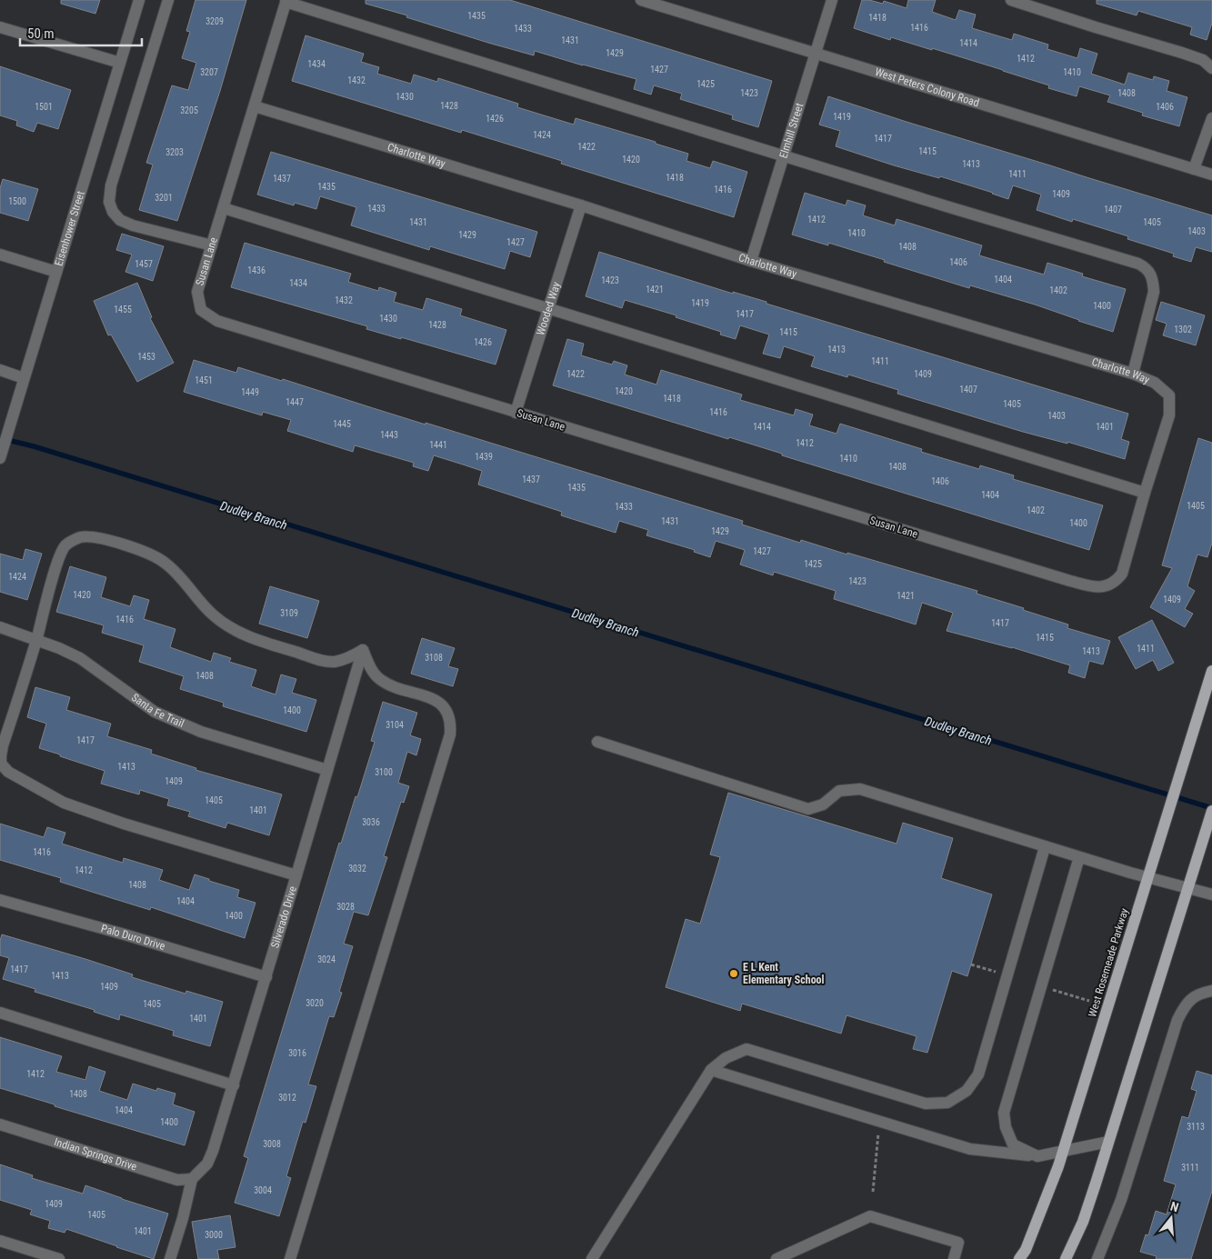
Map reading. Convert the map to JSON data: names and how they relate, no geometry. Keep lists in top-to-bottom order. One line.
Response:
{"streets":{"main road":["West Rosemeade Parkway"],"street":["West Peters Colony Road","Elmhill Street","Charlotte Way","Eisenhower Street","Susan Lane","Wooded Way","Santa Fe Trail","Silverado Drive","Palo Duro Drive","Indian Springs Drive"]},"crossings":[["West Peters Colony Road","Elmhill Street"],["Elmhill Street","Charlotte Way"],["Charlotte Way","Susan Lane"],["Charlotte Way","Wooded Way"],["Susan Lane","Wooded Way"],["Santa Fe Trail","Silverado Drive"],["Silverado Drive","Palo Duro Drive"],["Silverado Drive","Indian Springs Drive"]],"water":["Dudley Branch"],"places":["E L Kent Elementary School"],"house_numbers":["1435","1418","3209","1416","1433","1431","1414","1429","1412","1434","1427","3207","1410","1432","1425","1423","1408","1430","1428","1501","1406","3205","1419","1426","1424","1417","1422","1415","3203","1420","1413","1411","1418","1437","1435","1416","1409","3201","1500","1433","1407","1412","1431","1405","1403","1410","1429","1427","1408","1406","1457","1436","1404","1423","1434","1421","1402","1432","1419","1400","1455","1417","1430","1428","1302","1415","1426","1413","1453","1411","1422","1409","1451","1407","1420","1449","1418","1447","1405","1416","1403","1445","1414","1401","1443","1412","1441","1439","1410","1408","1437","1406","1435","1404","1405","1433","1402","1431","1400","1429","1427","1425","1424","1423","1420","1421","1409","3109","1416","1417","1415","1411","1413","3108","1408","1400","3104","1417","1413","3100","1409","1405","1401","3036","1416","3032","1412","1408","1404","3028","1400","3024","1417","1413","1409","3020","1405","1401","3016","1412","1408","3012","1404","1400","3113","3008","3111","3004","1409","1405","1401","3000"],"scale_bar":"50 m","north":"top"}
